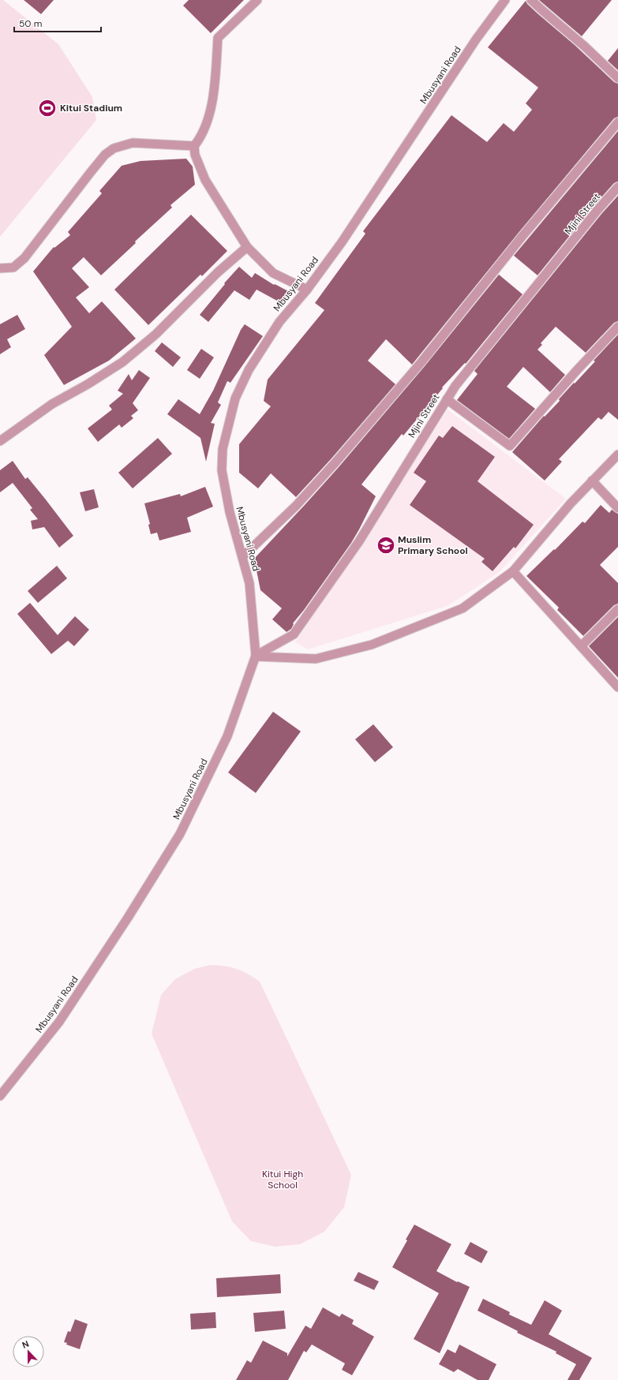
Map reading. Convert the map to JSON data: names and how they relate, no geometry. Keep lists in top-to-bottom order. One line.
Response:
{"streets":{"street":["Mbusyani Road","Mjini Street"]},"crossings":[["Mbusyani Road","Mjini Street"]],"parks":["Kitui High School"],"places":{"sports":["Kitui Stadium"],"school or university":["Muslim Primary School"]},"scale_bar":"50 m","north":"top"}
